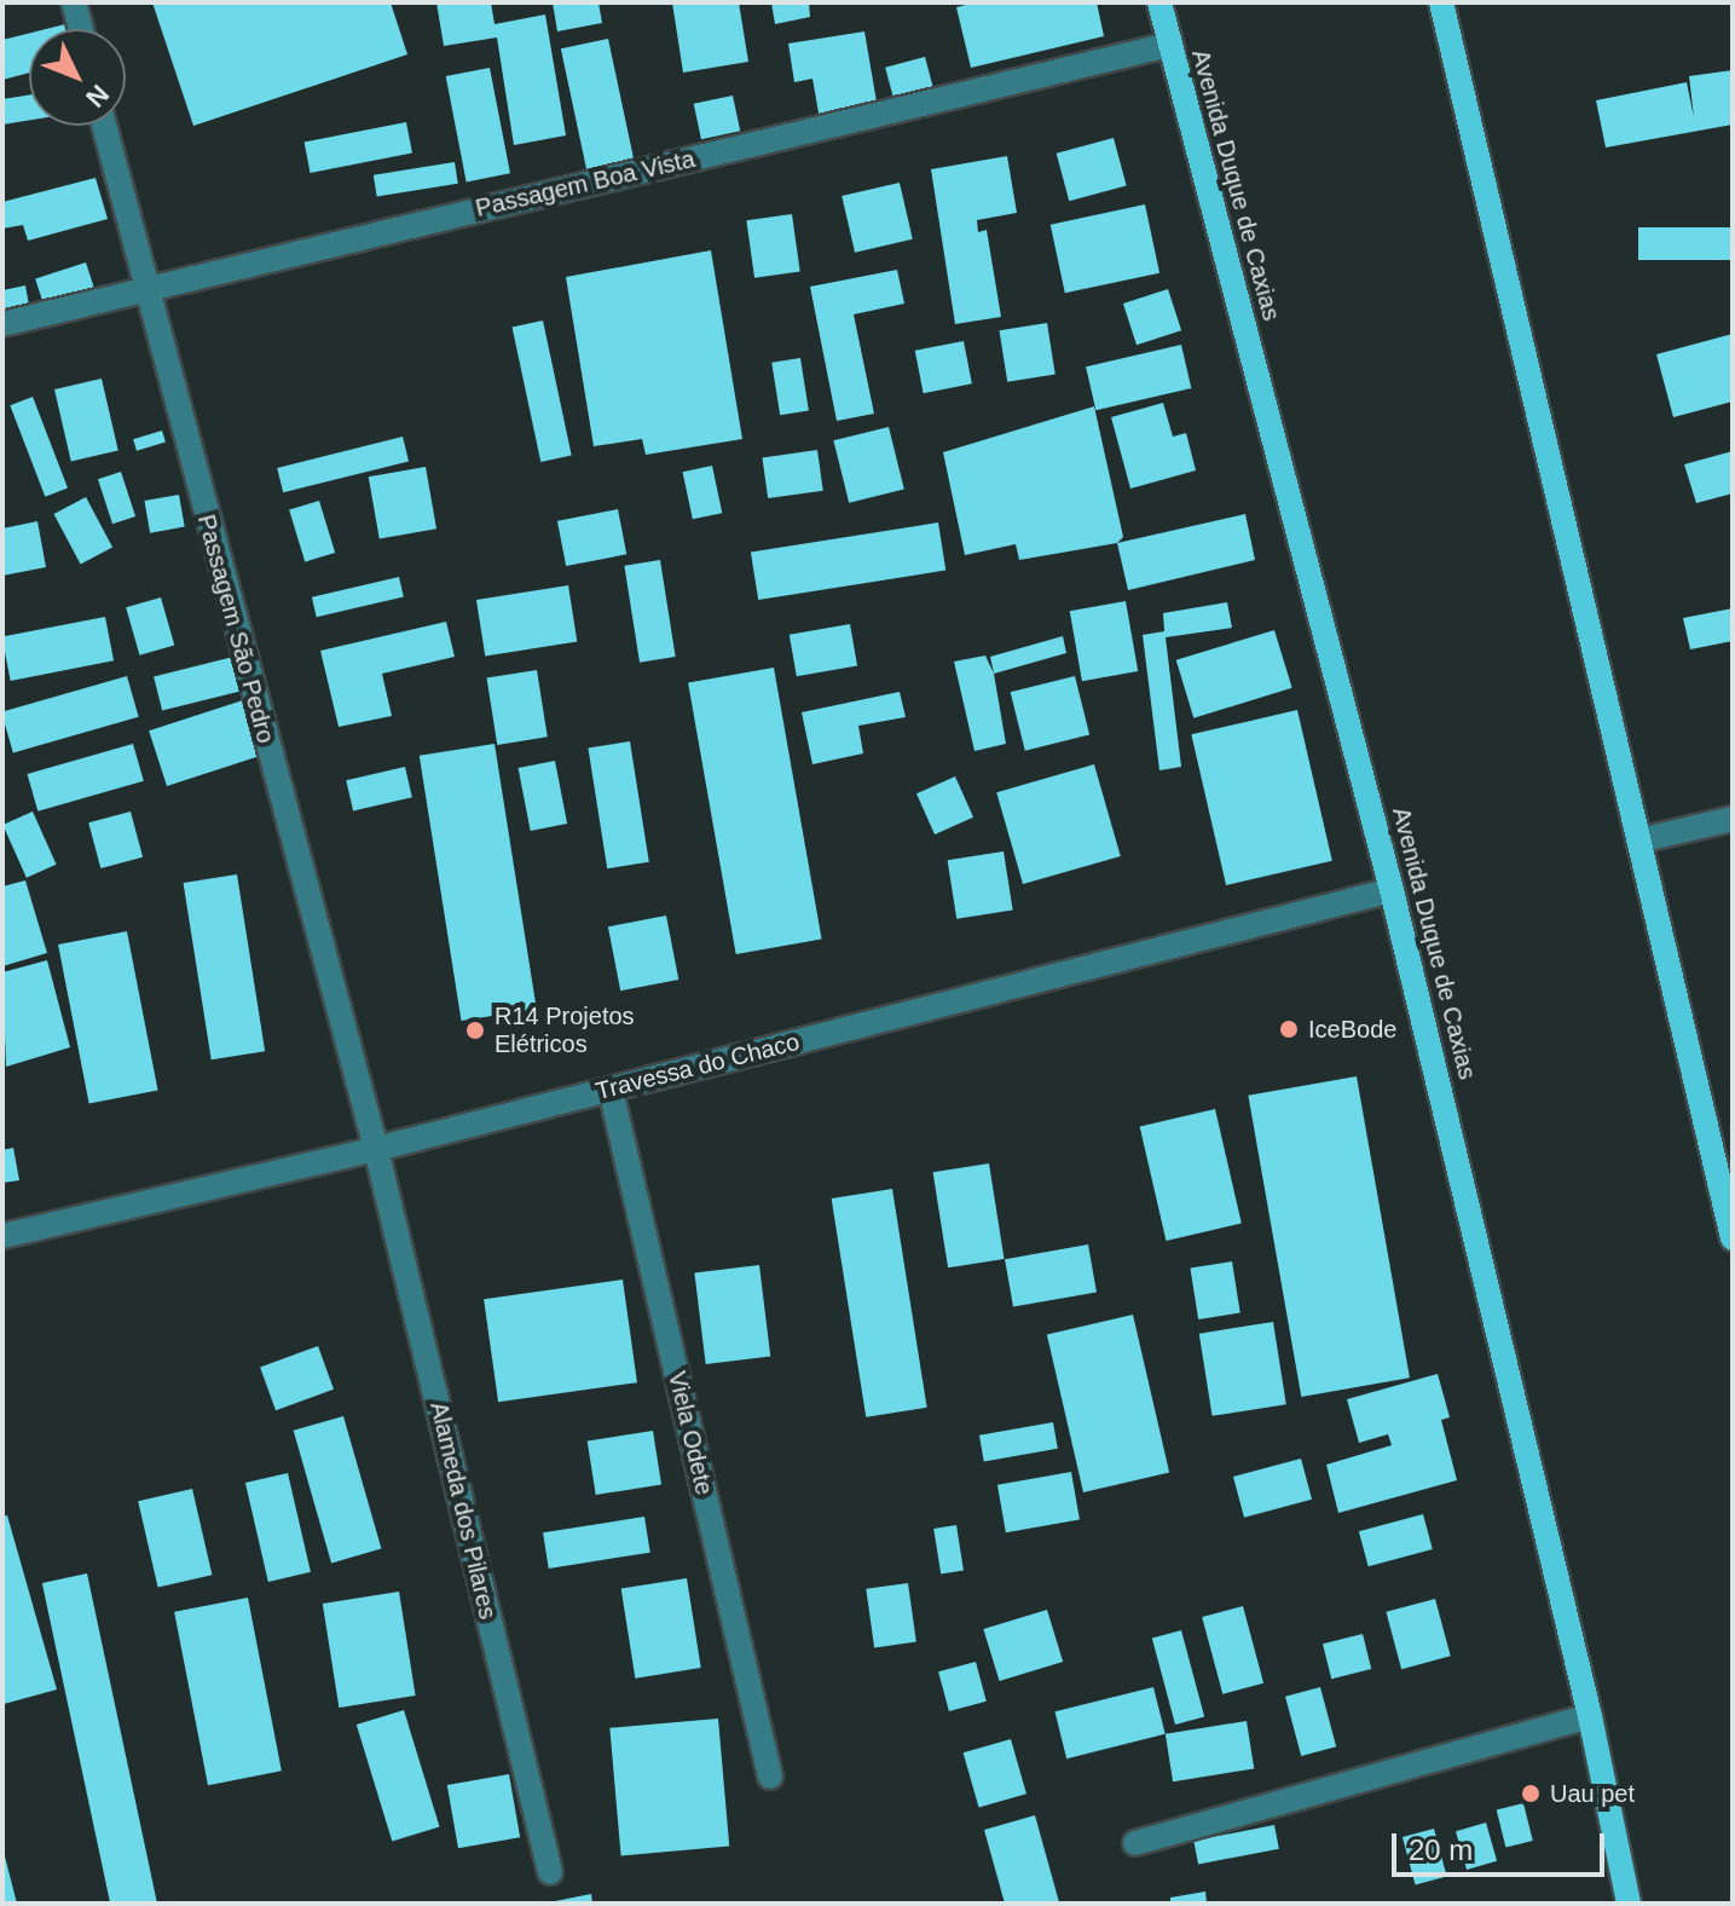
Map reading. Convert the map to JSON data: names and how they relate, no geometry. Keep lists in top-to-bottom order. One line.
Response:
{"streets":{"main road":["Avenida Duque de Caxias"],"street":["Passagem Boa Vista","Passagem São Pedro","Travessa do Chaco","Viela Odete","Alameda dos Pilares"]},"crossings":[["Passagem Boa Vista","Avenida Duque de Caxias"],["Passagem Boa Vista","Passagem São Pedro"],["Avenida Duque de Caxias","Travessa do Chaco"],["Passagem São Pedro","Travessa do Chaco"],["Passagem São Pedro","Alameda dos Pilares"],["Travessa do Chaco","Viela Odete"],["Travessa do Chaco","Alameda dos Pilares"]],"places":["IceBode","R14 Projetos Elétricos","Uau pet"],"scale_bar":"20 m","north":"bottom right"}
